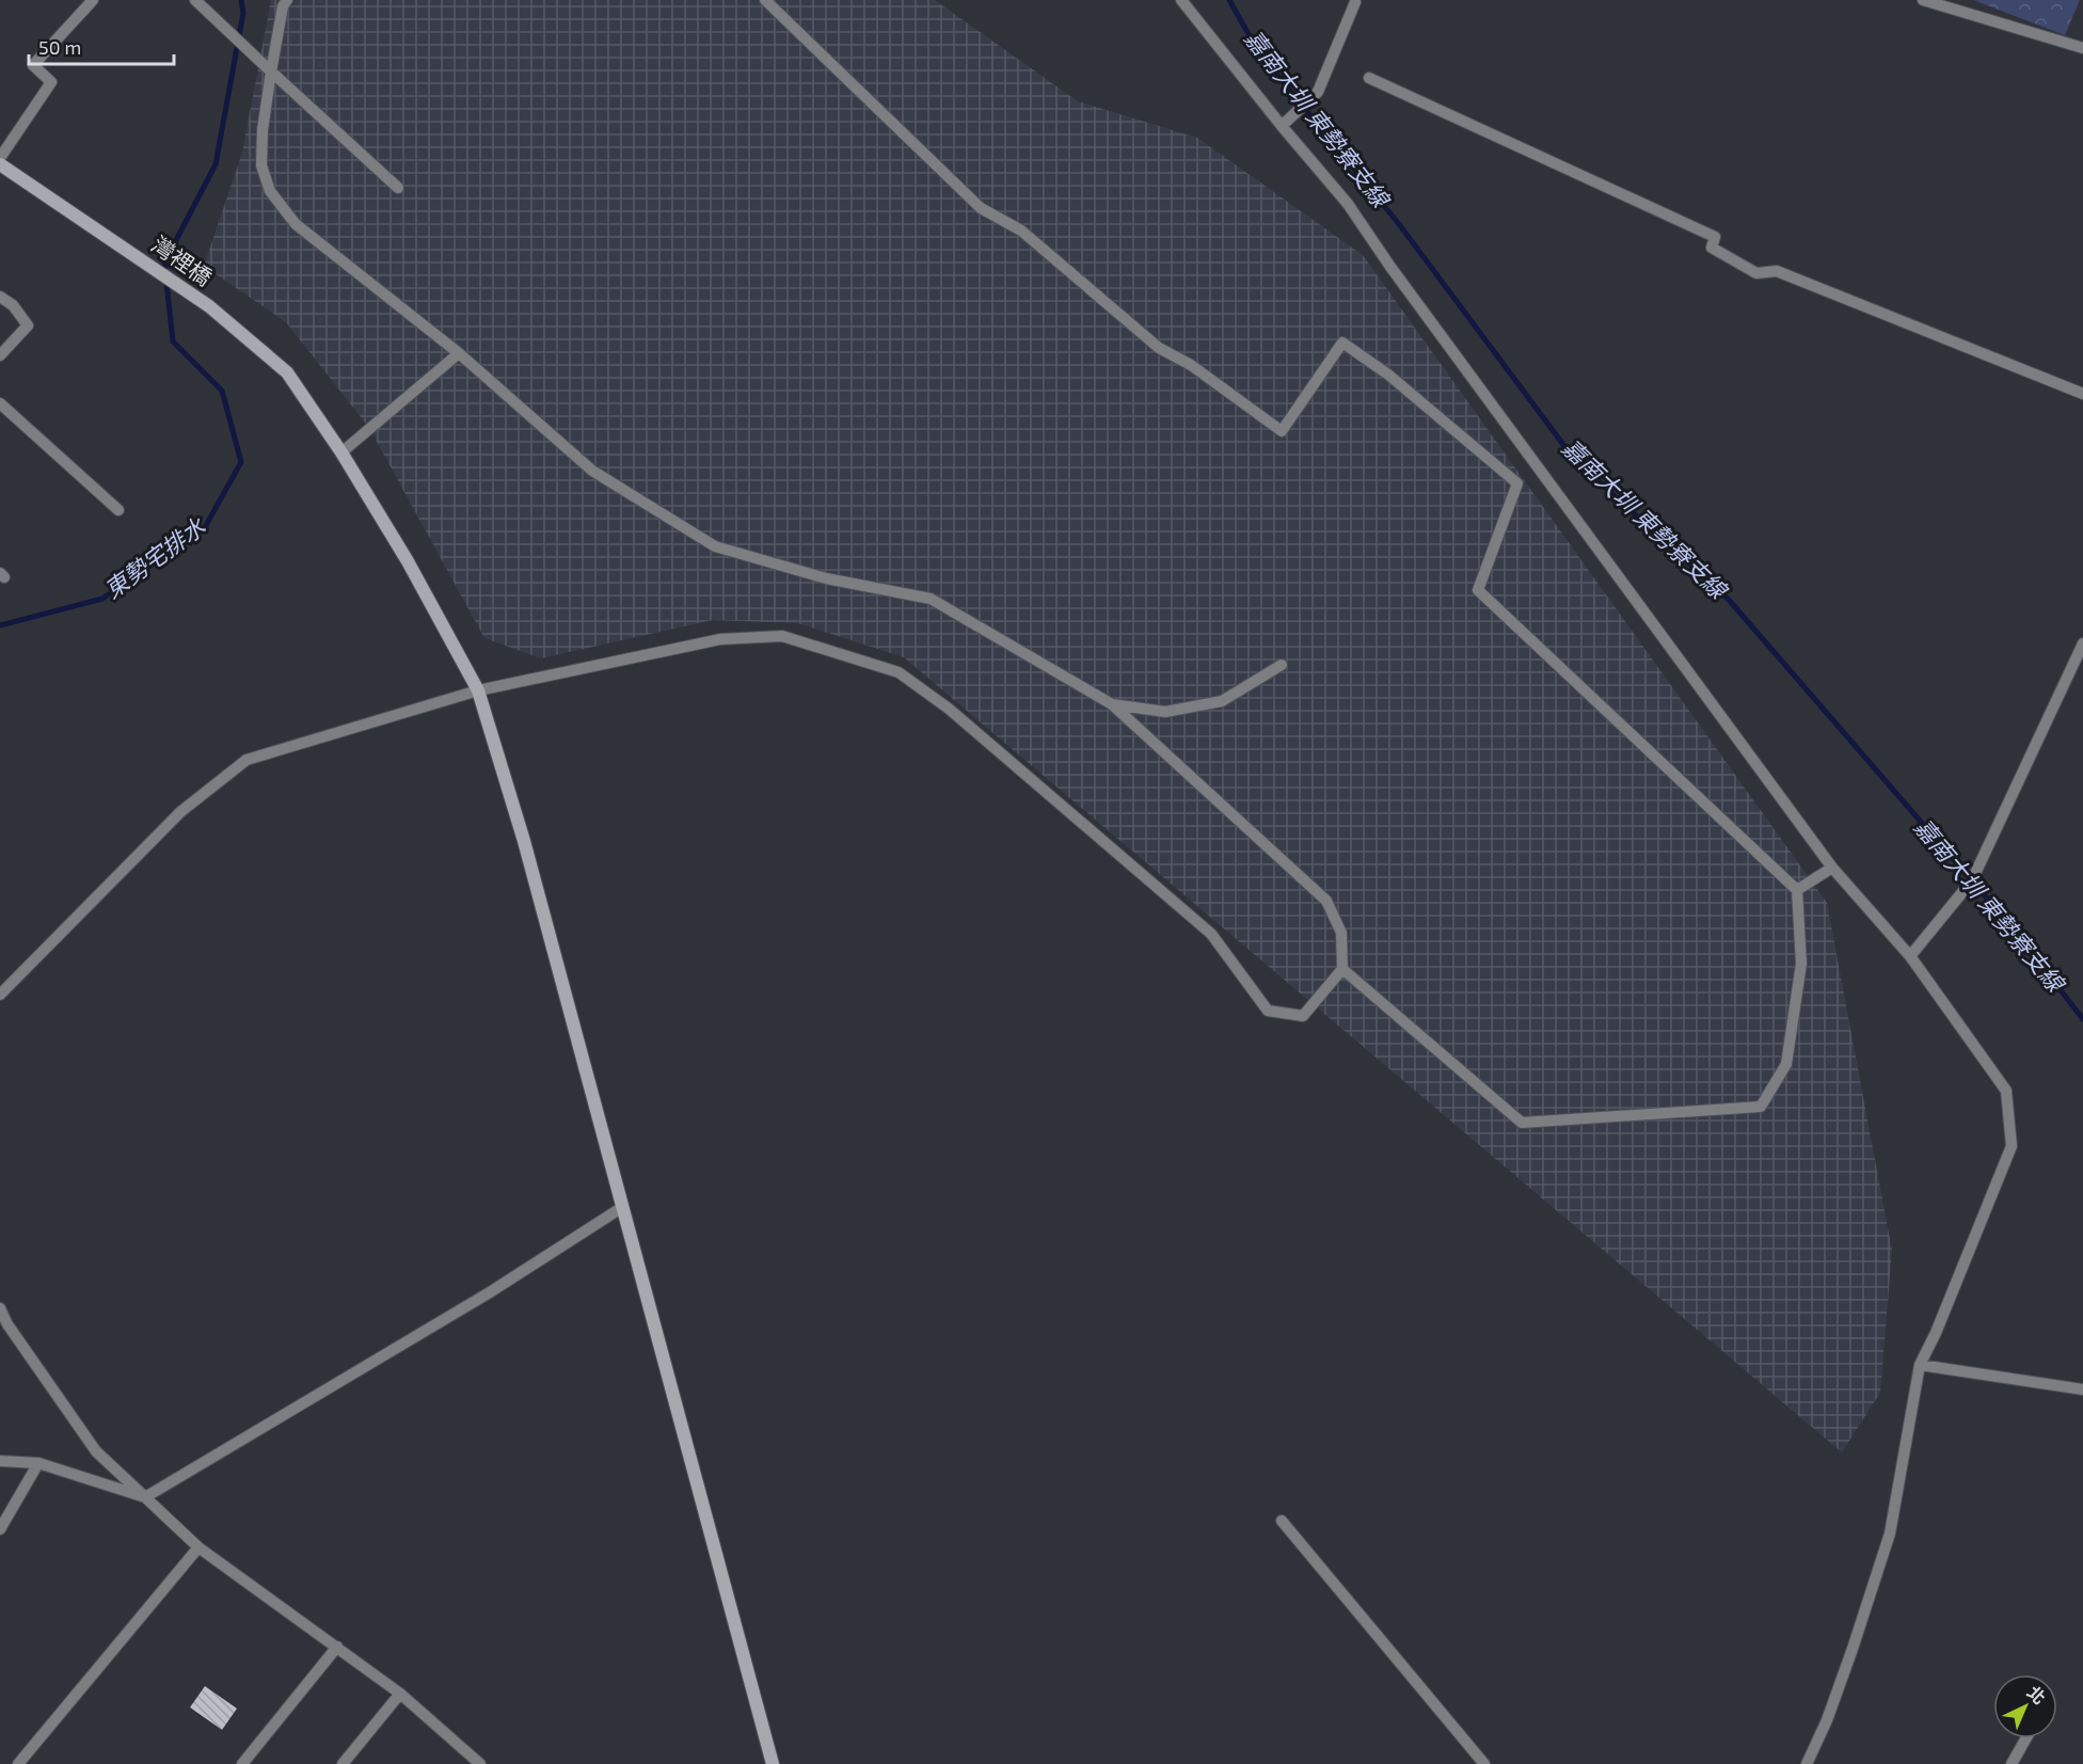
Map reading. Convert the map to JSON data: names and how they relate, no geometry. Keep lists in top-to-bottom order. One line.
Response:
{"streets":{"street":["灣裡橋"]},"water":["嘉南大圳 東勢寮支線","東勢宅排水"],"scale_bar":"50 m","north":"top right"}
